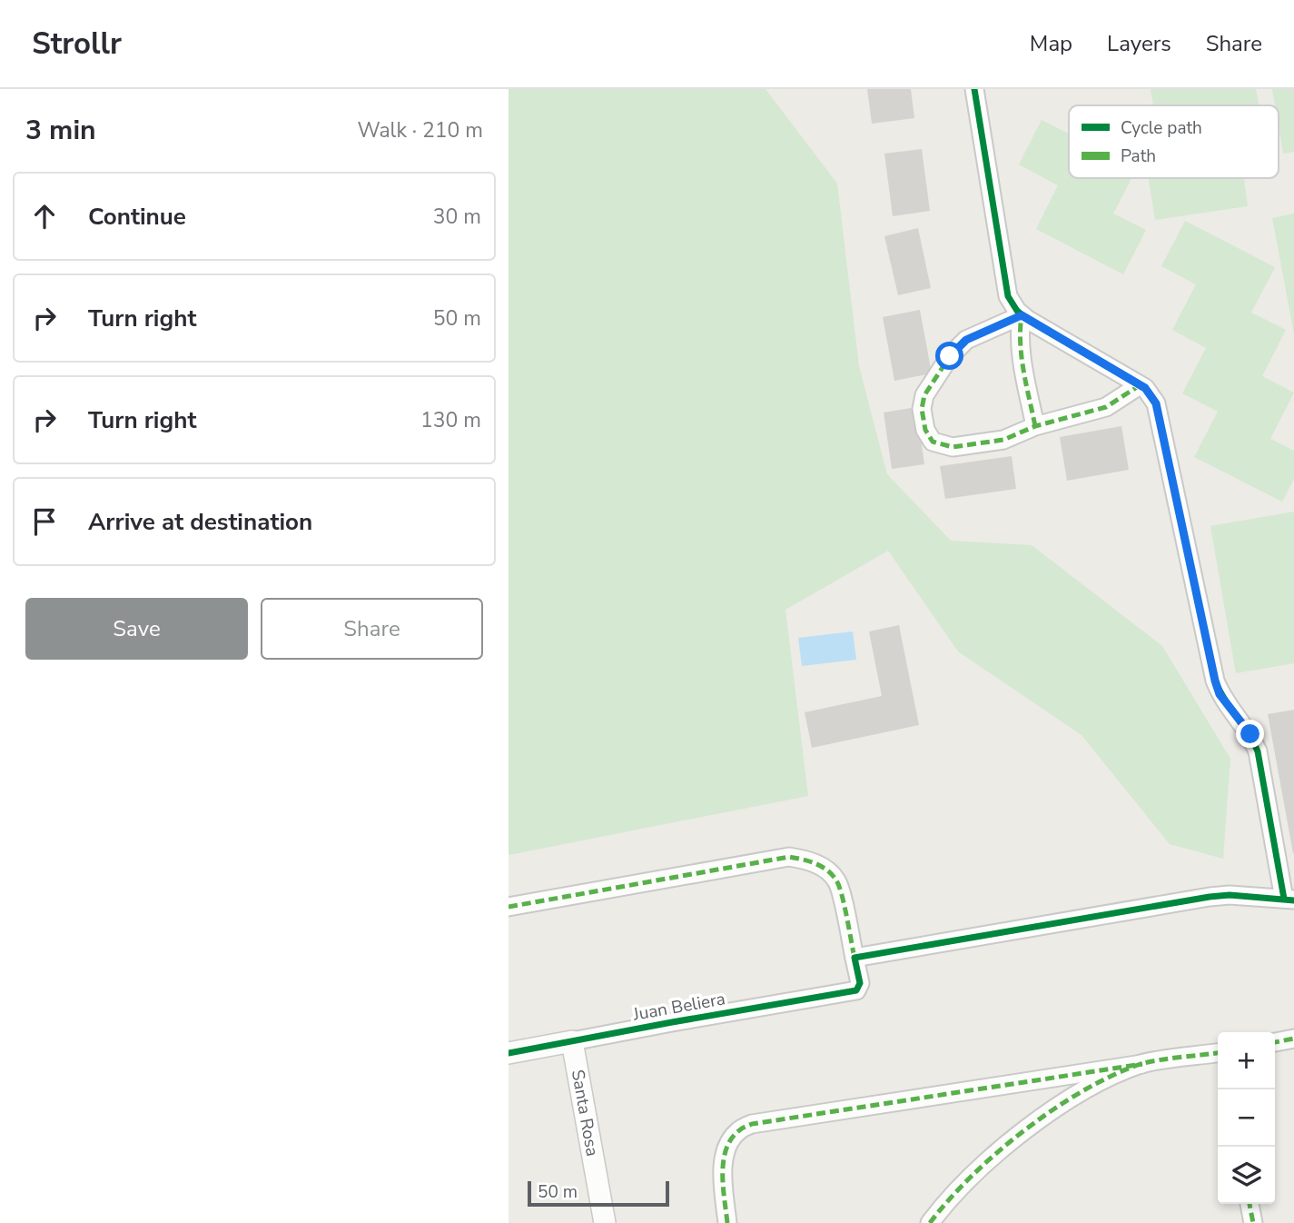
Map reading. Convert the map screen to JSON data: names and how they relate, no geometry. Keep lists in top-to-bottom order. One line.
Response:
{"streets":{"street":["Juan Beliera","Santa Rosa"]},"crossings":[["Juan Beliera","Santa Rosa"]],"legend":["Cycle path","Path"],"scale_bar":"50 m","page":{"header":"Strollr","nav":["Map","Layers","Share"],"heading":["3 min","Walk · 210 m"],"list":[["Continue","30 m"],["Turn right","50 m"],["Turn right","130 m"],"Arrive at destination"],"buttons":["Save","Share"],"map_buttons":["+","−"],"scale":"50 m"}}
